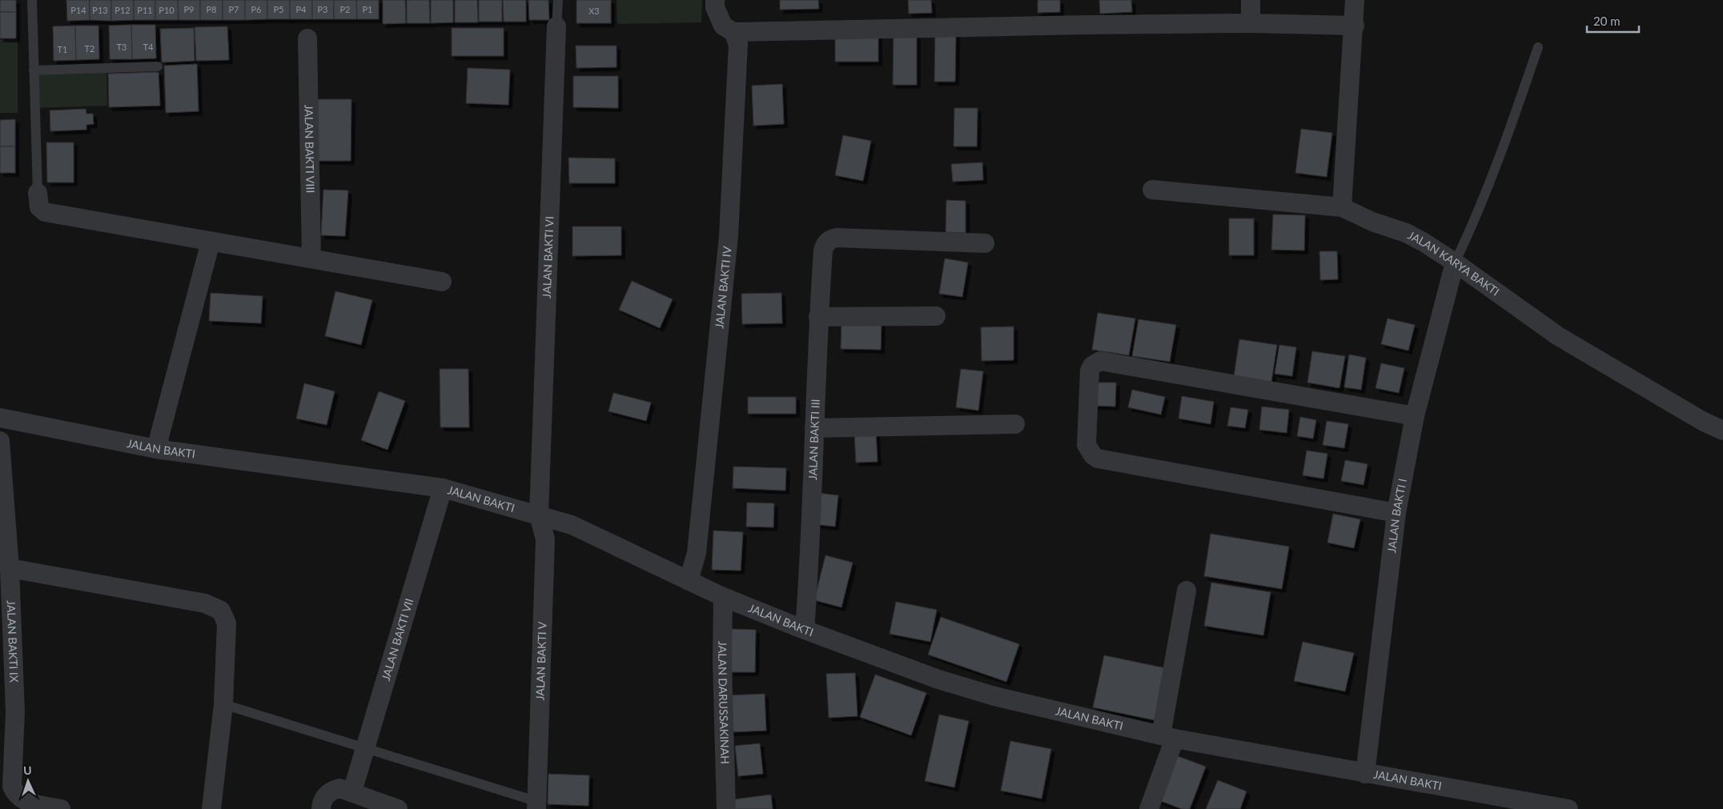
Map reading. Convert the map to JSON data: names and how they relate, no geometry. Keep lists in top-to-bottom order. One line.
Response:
{"streets":{"street":["JALAN BAKTI VIII","JALAN BAKTI VI","JALAN KARYA BAKTI","JALAN BAKTI IV","JALAN BAKTI III","JALAN BAKTI","JALAN BAKTI I","JALAN BAKTI VII","JALAN BAKTI IX","JALAN BAKTI V","JALAN DARUSSAKINAH"]},"crossings":[["JALAN BAKTI VI","JALAN BAKTI"],["JALAN BAKTI VI","JALAN BAKTI V"],["JALAN KARYA BAKTI","JALAN BAKTI I"],["JALAN BAKTI IV","JALAN BAKTI"],["JALAN BAKTI III","JALAN BAKTI"],["JALAN BAKTI","JALAN BAKTI I"],["JALAN BAKTI","JALAN BAKTI VII"],["JALAN BAKTI","JALAN BAKTI V"],["JALAN BAKTI","JALAN DARUSSAKINAH"]],"house_numbers":["P9","P8","P7","P6","P5","P4","P3","P2","P1","P14","P13","P12","P11","P10","X3","T3","T4","T2","T1"],"scale_bar":"20 m","north":"top"}
